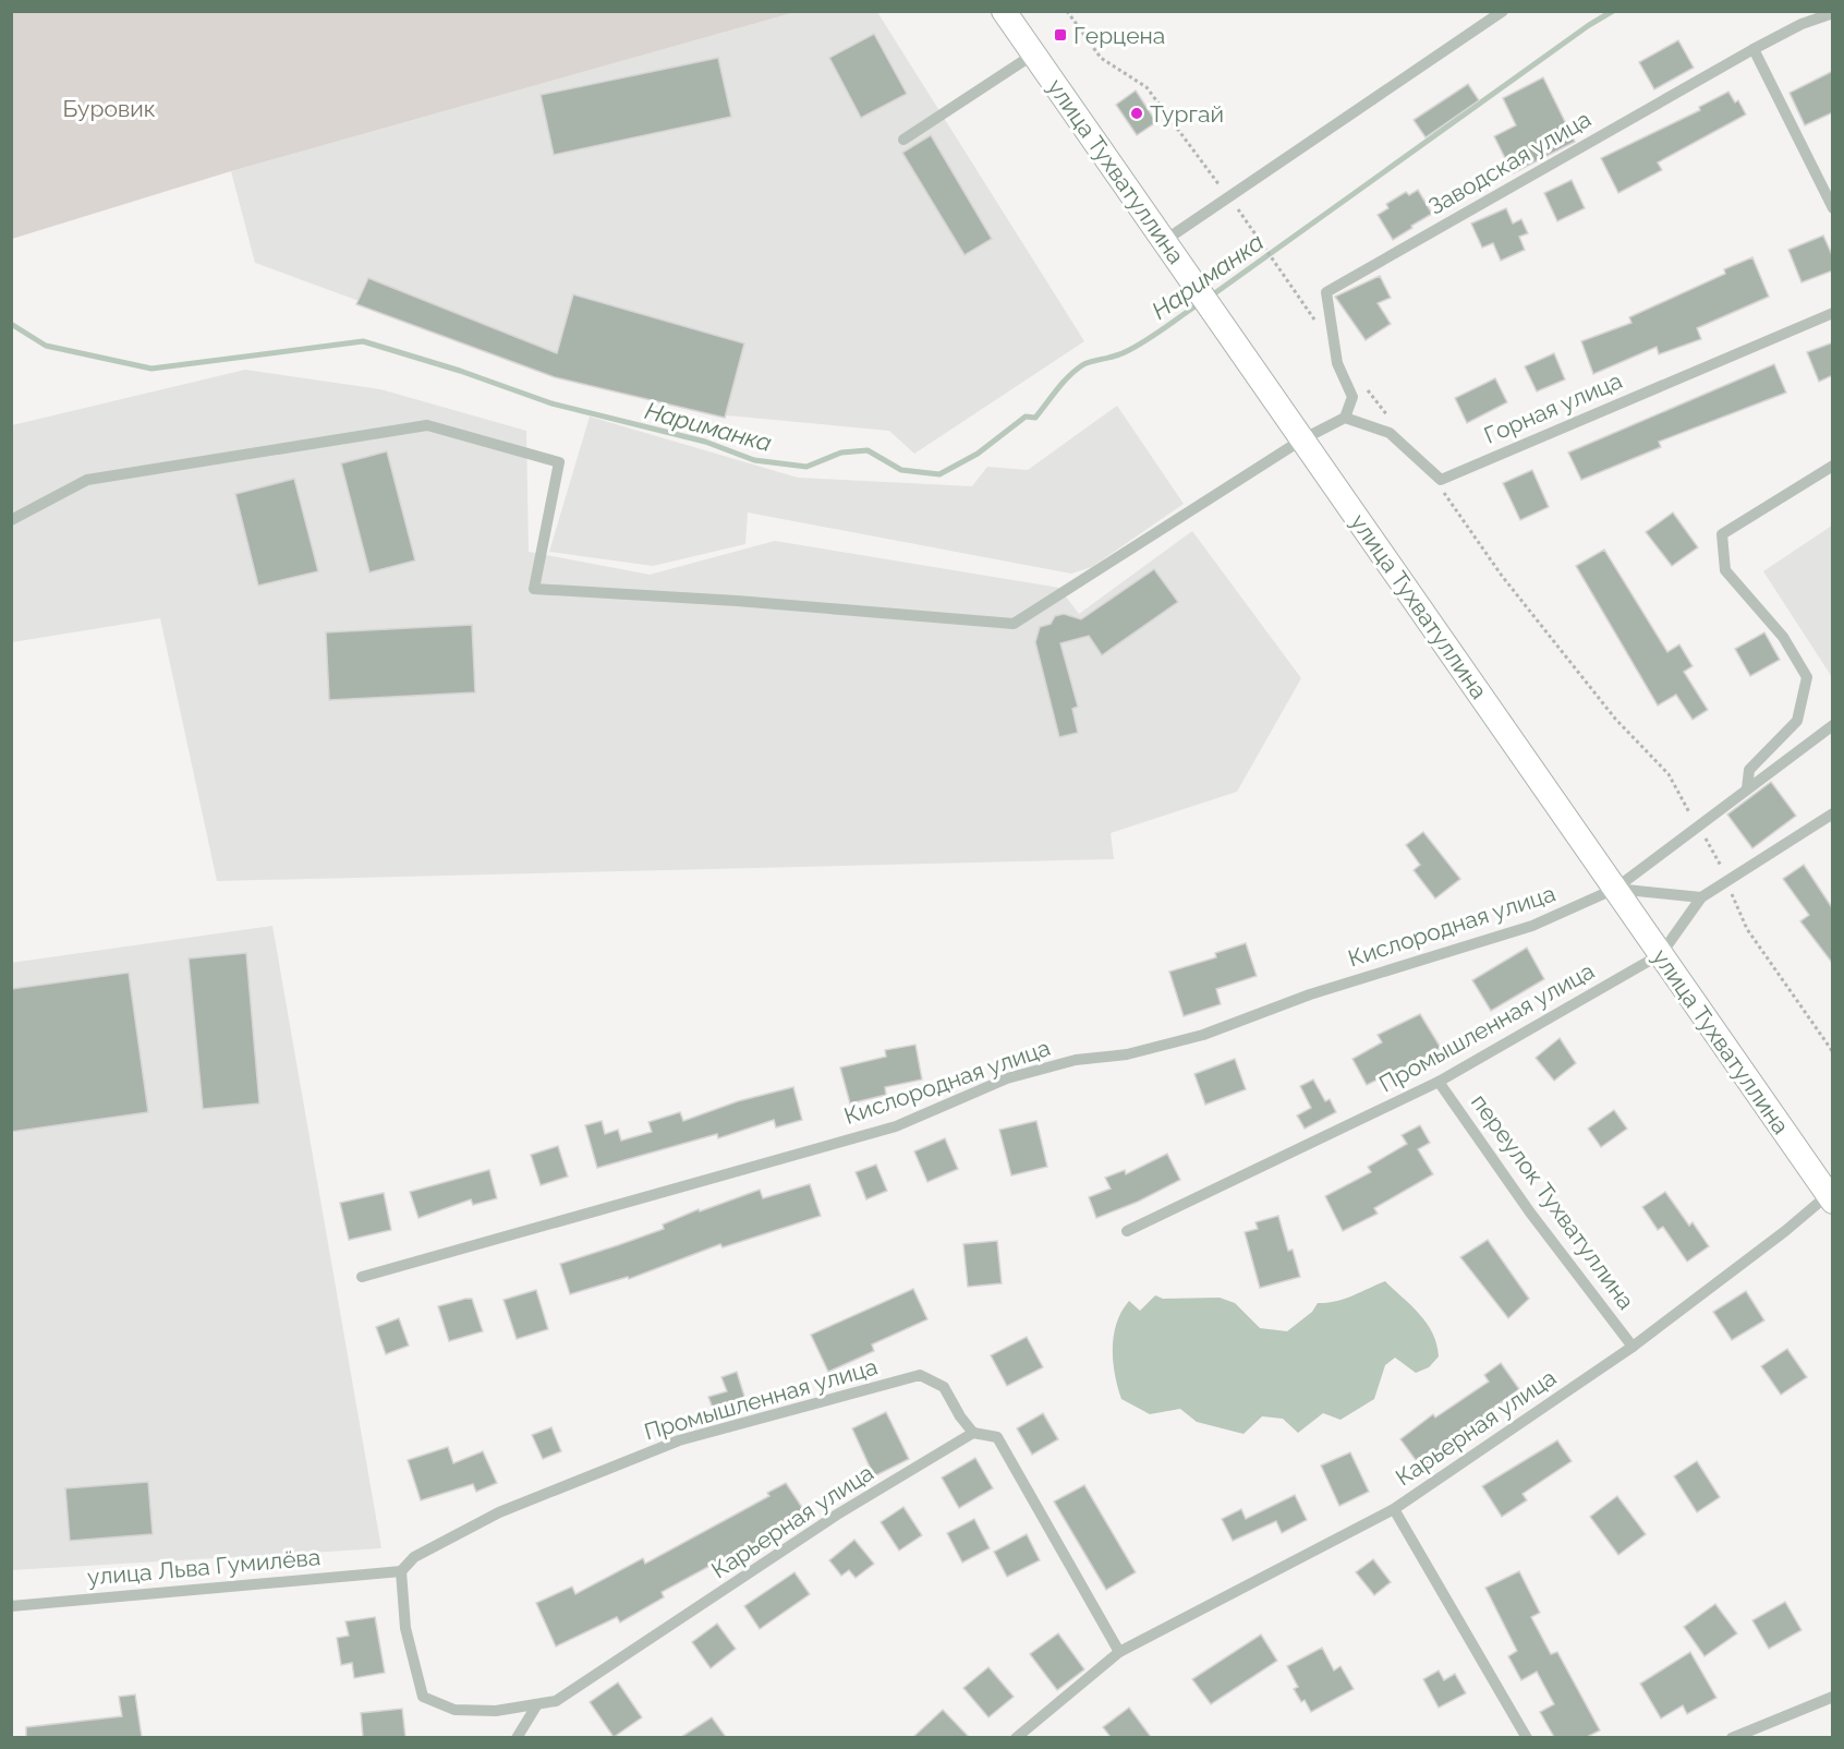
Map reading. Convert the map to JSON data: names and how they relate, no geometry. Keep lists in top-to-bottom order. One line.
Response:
{"streets":{"main road":["улица Тухватуллина"],"street":["Заводская улица","Горная улица","Кислородная улица","Промышленная улица","переулок Тухватуллина","Карьерная улица","улица Льва Гумилёва"]},"crossings":[["Заводская улица","Горная улица"],["улица Тухватуллина","Кислородная улица"],["улица Тухватуллина","Промышленная улица"],["улица Тухватуллина","Карьерная улица"],["Промышленная улица","переулок Тухватуллина"],["Промышленная улица","Карьерная улица"],["Промышленная улица","улица Льва Гумилёва"],["переулок Тухватуллина","Карьерная улица"],["Карьерная улица","улица Льва Гумилёва"]],"water":["Нариманка"],"parks":["Буровик"],"places":{"transit":["Герцена"],"other":["Тургай"]}}
